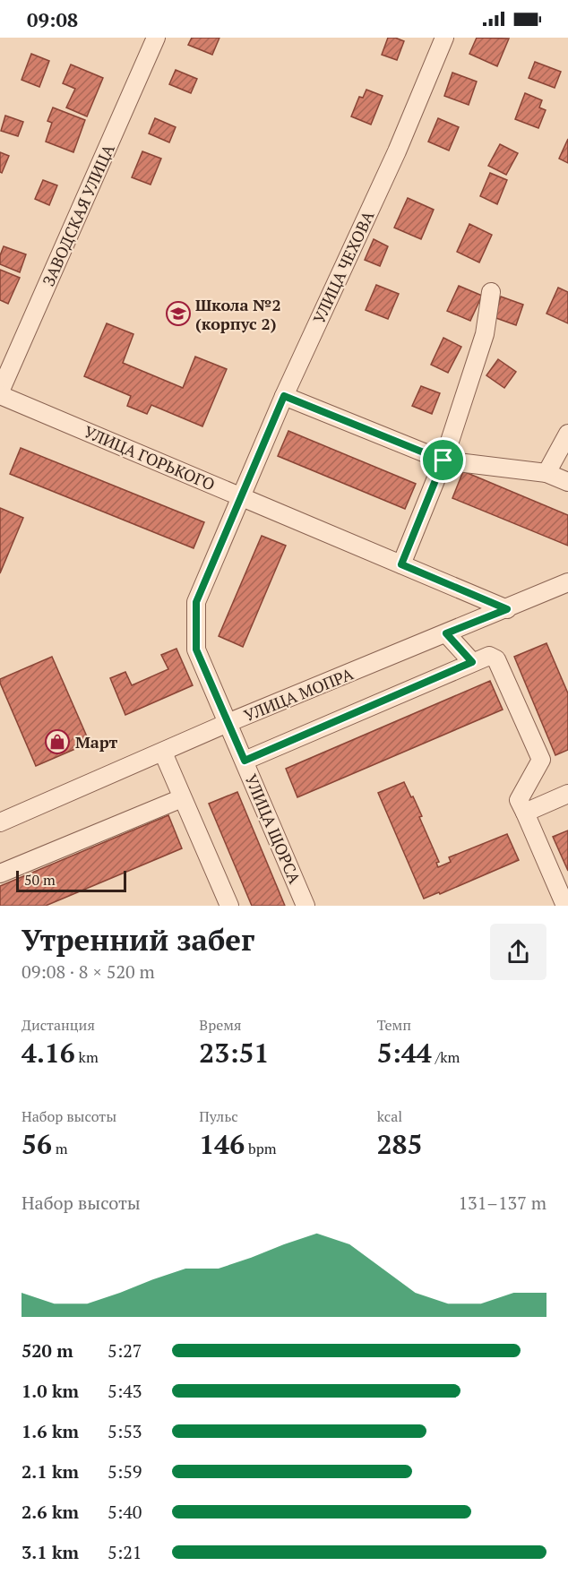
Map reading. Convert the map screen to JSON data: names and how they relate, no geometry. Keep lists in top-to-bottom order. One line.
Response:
{"streets":{"street":["ЗАВОДСКАЯ УЛИЦА","УЛИЦА ЧЕХОВА","УЛИЦА ГОРЬКОГО","УЛИЦА МОПРА","УЛИЦА ЩОРСА"]},"crossings":[["ЗАВОДСКАЯ УЛИЦА","УЛИЦА ГОРЬКОГО"],["УЛИЦА ЧЕХОВА","УЛИЦА ГОРЬКОГО"],["УЛИЦА ЧЕХОВА","УЛИЦА ЩОРСА"],["УЛИЦА ГОРЬКОГО","УЛИЦА МОПРА"],["УЛИЦА ГОРЬКОГО","УЛИЦА ЩОРСА"],["УЛИЦА МОПРА","УЛИЦА ЩОРСА"]],"places":{"school or university":["Школа №2 (корпус 2)"],"shop":["Март"]},"scale_bar":"50 m","page":{"status":"09:08","scale":"50 m","heading":["Утренний забег","09:08 · 8 × 520 m"],"stats":[["Дистанция","4.16 km"],["Время","23:51"],["Темп","5:44 /km"],["Набор высоты","56 m"],["Пульс","146 bpm"],["kcal","285"]],"chart":["Набор высоты","131–137 m"],"list":[{"name":"520 m","note":"5:27"},{"name":"1.0 km","note":"5:43"},{"name":"1.6 km","note":"5:53"},{"name":"2.1 km","note":"5:59"},{"name":"2.6 km","note":"5:40"},{"name":"3.1 km","note":"5:21"}]}}
